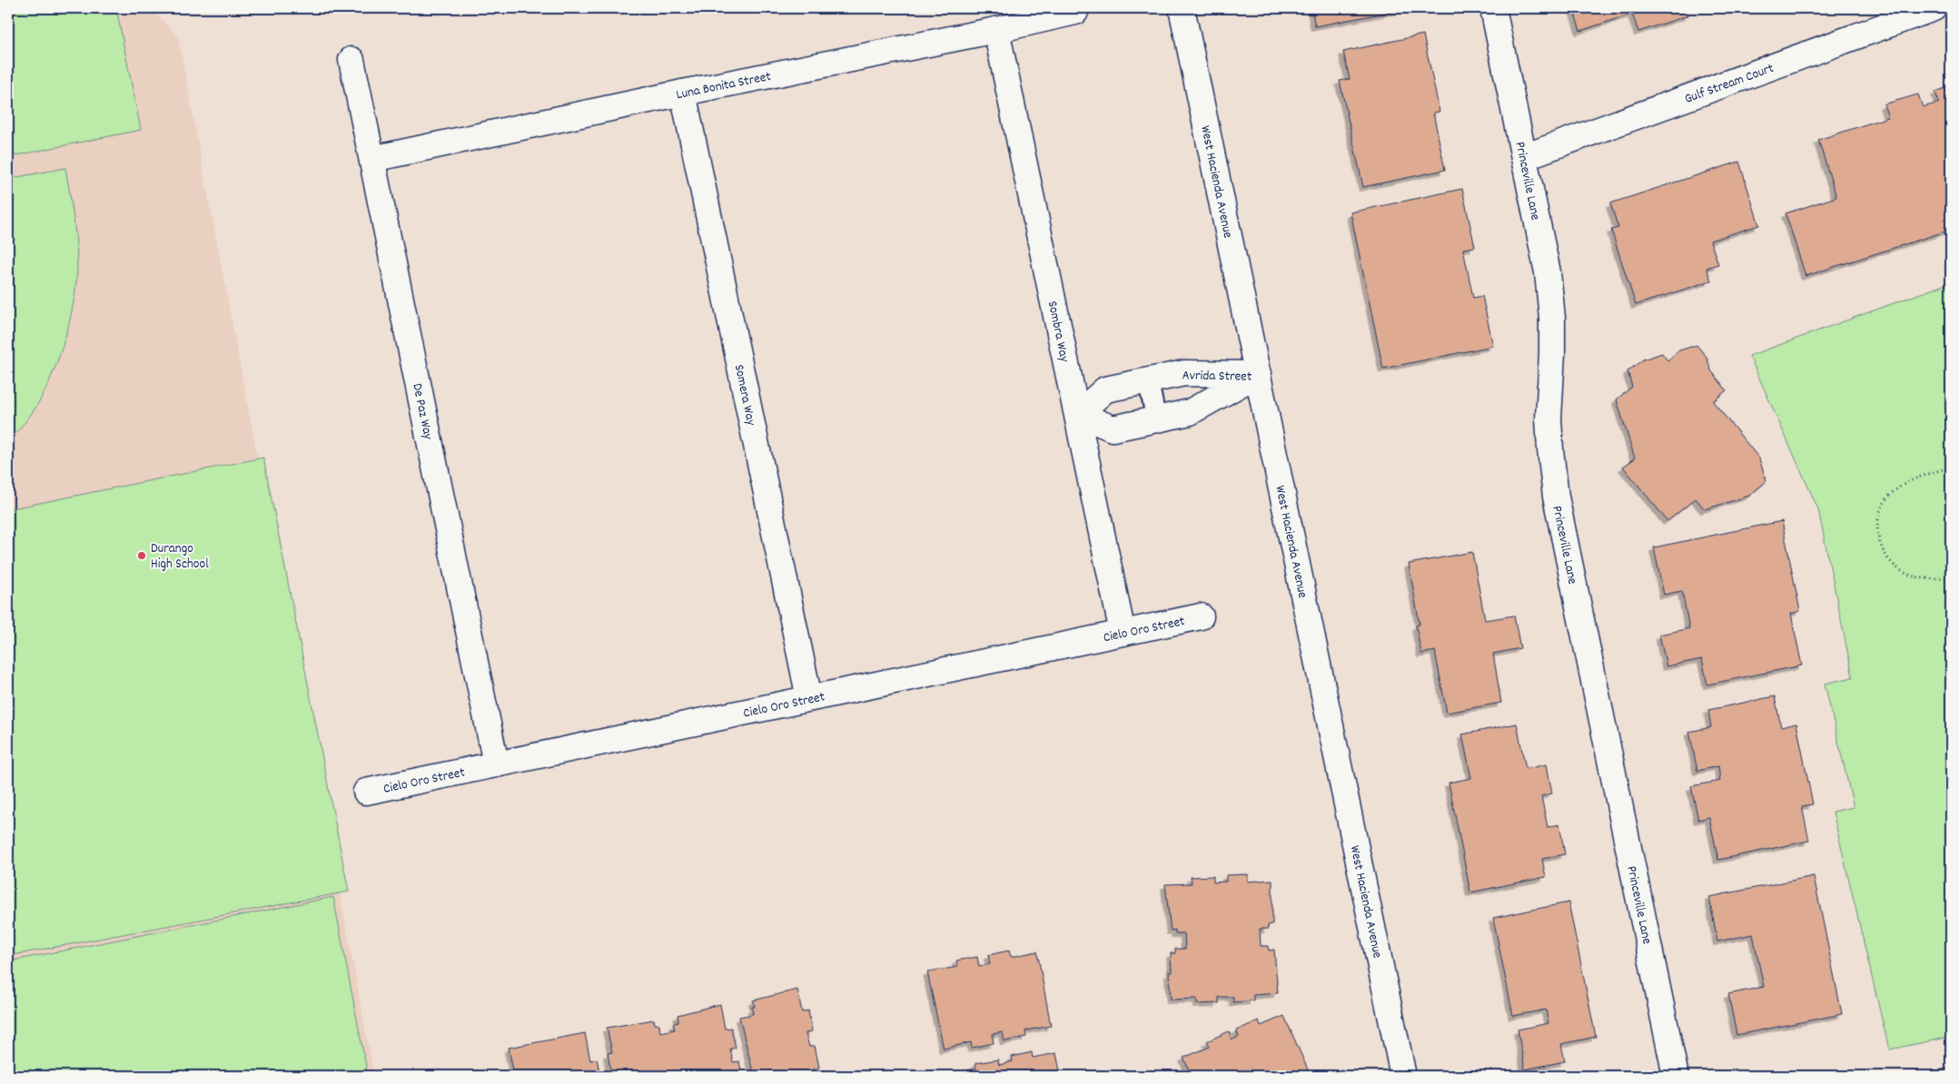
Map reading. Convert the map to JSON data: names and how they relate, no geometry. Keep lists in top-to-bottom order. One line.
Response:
{"streets":{"street":["Gulf Stream Court","Luna Bonita Street","Princeville Lane","West Hacienda Avenue","Sombra Way","Avrida Street","Somera Way","De Paz Way","Cielo Oro Street"]},"crossings":[["Gulf Stream Court","Princeville Lane"],["Luna Bonita Street","Sombra Way"],["Luna Bonita Street","Somera Way"],["Luna Bonita Street","De Paz Way"],["West Hacienda Avenue","Avrida Street"],["Sombra Way","Avrida Street"],["Sombra Way","Cielo Oro Street"],["Somera Way","Cielo Oro Street"],["De Paz Way","Cielo Oro Street"]],"places":["Durango High School"]}
